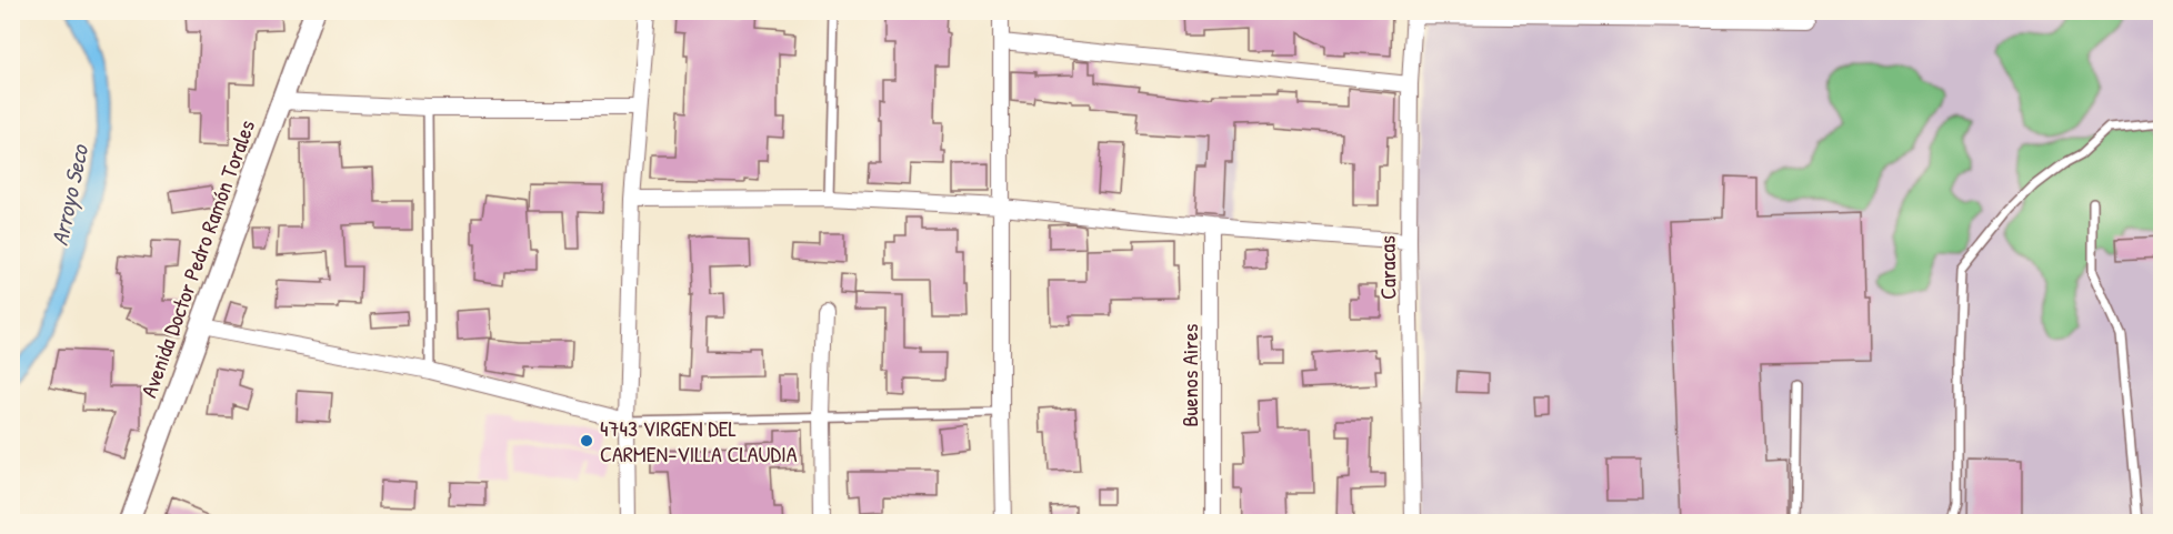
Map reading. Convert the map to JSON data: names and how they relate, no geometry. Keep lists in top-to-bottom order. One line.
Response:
{"streets":{"street":["Avenida Doctor Pedro Ramón Torales","Caracas","Buenos Aires"]},"water":["Arroyo Seco"],"places":["4743 VIRGEN DEL CARMEN-VILLA CLAUDIA"]}
